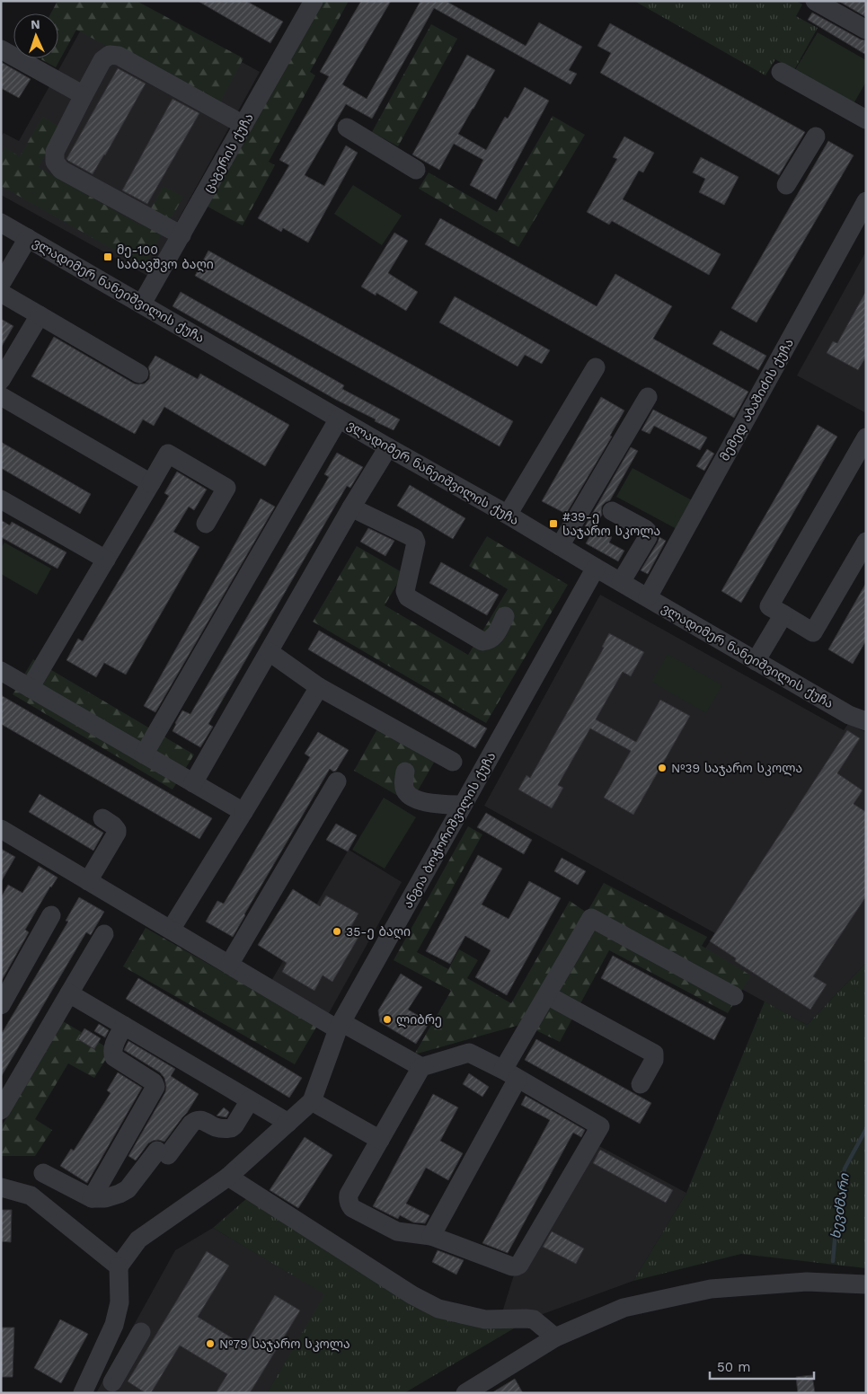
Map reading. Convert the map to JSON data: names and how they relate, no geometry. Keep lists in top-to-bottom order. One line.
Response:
{"streets":{"street":["ცაგერის ქუჩა","ვლადიმერ ნანეიშვილის ქუჩა","მემედ აბაშიძის ქუჩა","ანგია ბოჭორიშვილის ქუჩა"]},"crossings":[["ცაგერის ქუჩა","ვლადიმერ ნანეიშვილის ქუჩა"],["ვლადიმერ ნანეიშვილის ქუჩა","მემედ აბაშიძის ქუჩა"],["ვლადიმერ ნანეიშვილის ქუჩა","ანგია ბოჭორიშვილის ქუჩა"]],"water":["ხევძმარი"],"places":{"transit":["მე-100 საბავშვო ბაღი","#39-ე საჯარო სკოლა"],"other":["№39 საჯარო სკოლა","35-ე ბაღი","ლიბრე","№79 საჯარო სკოლა"]},"scale_bar":"50 m","north":"top"}
